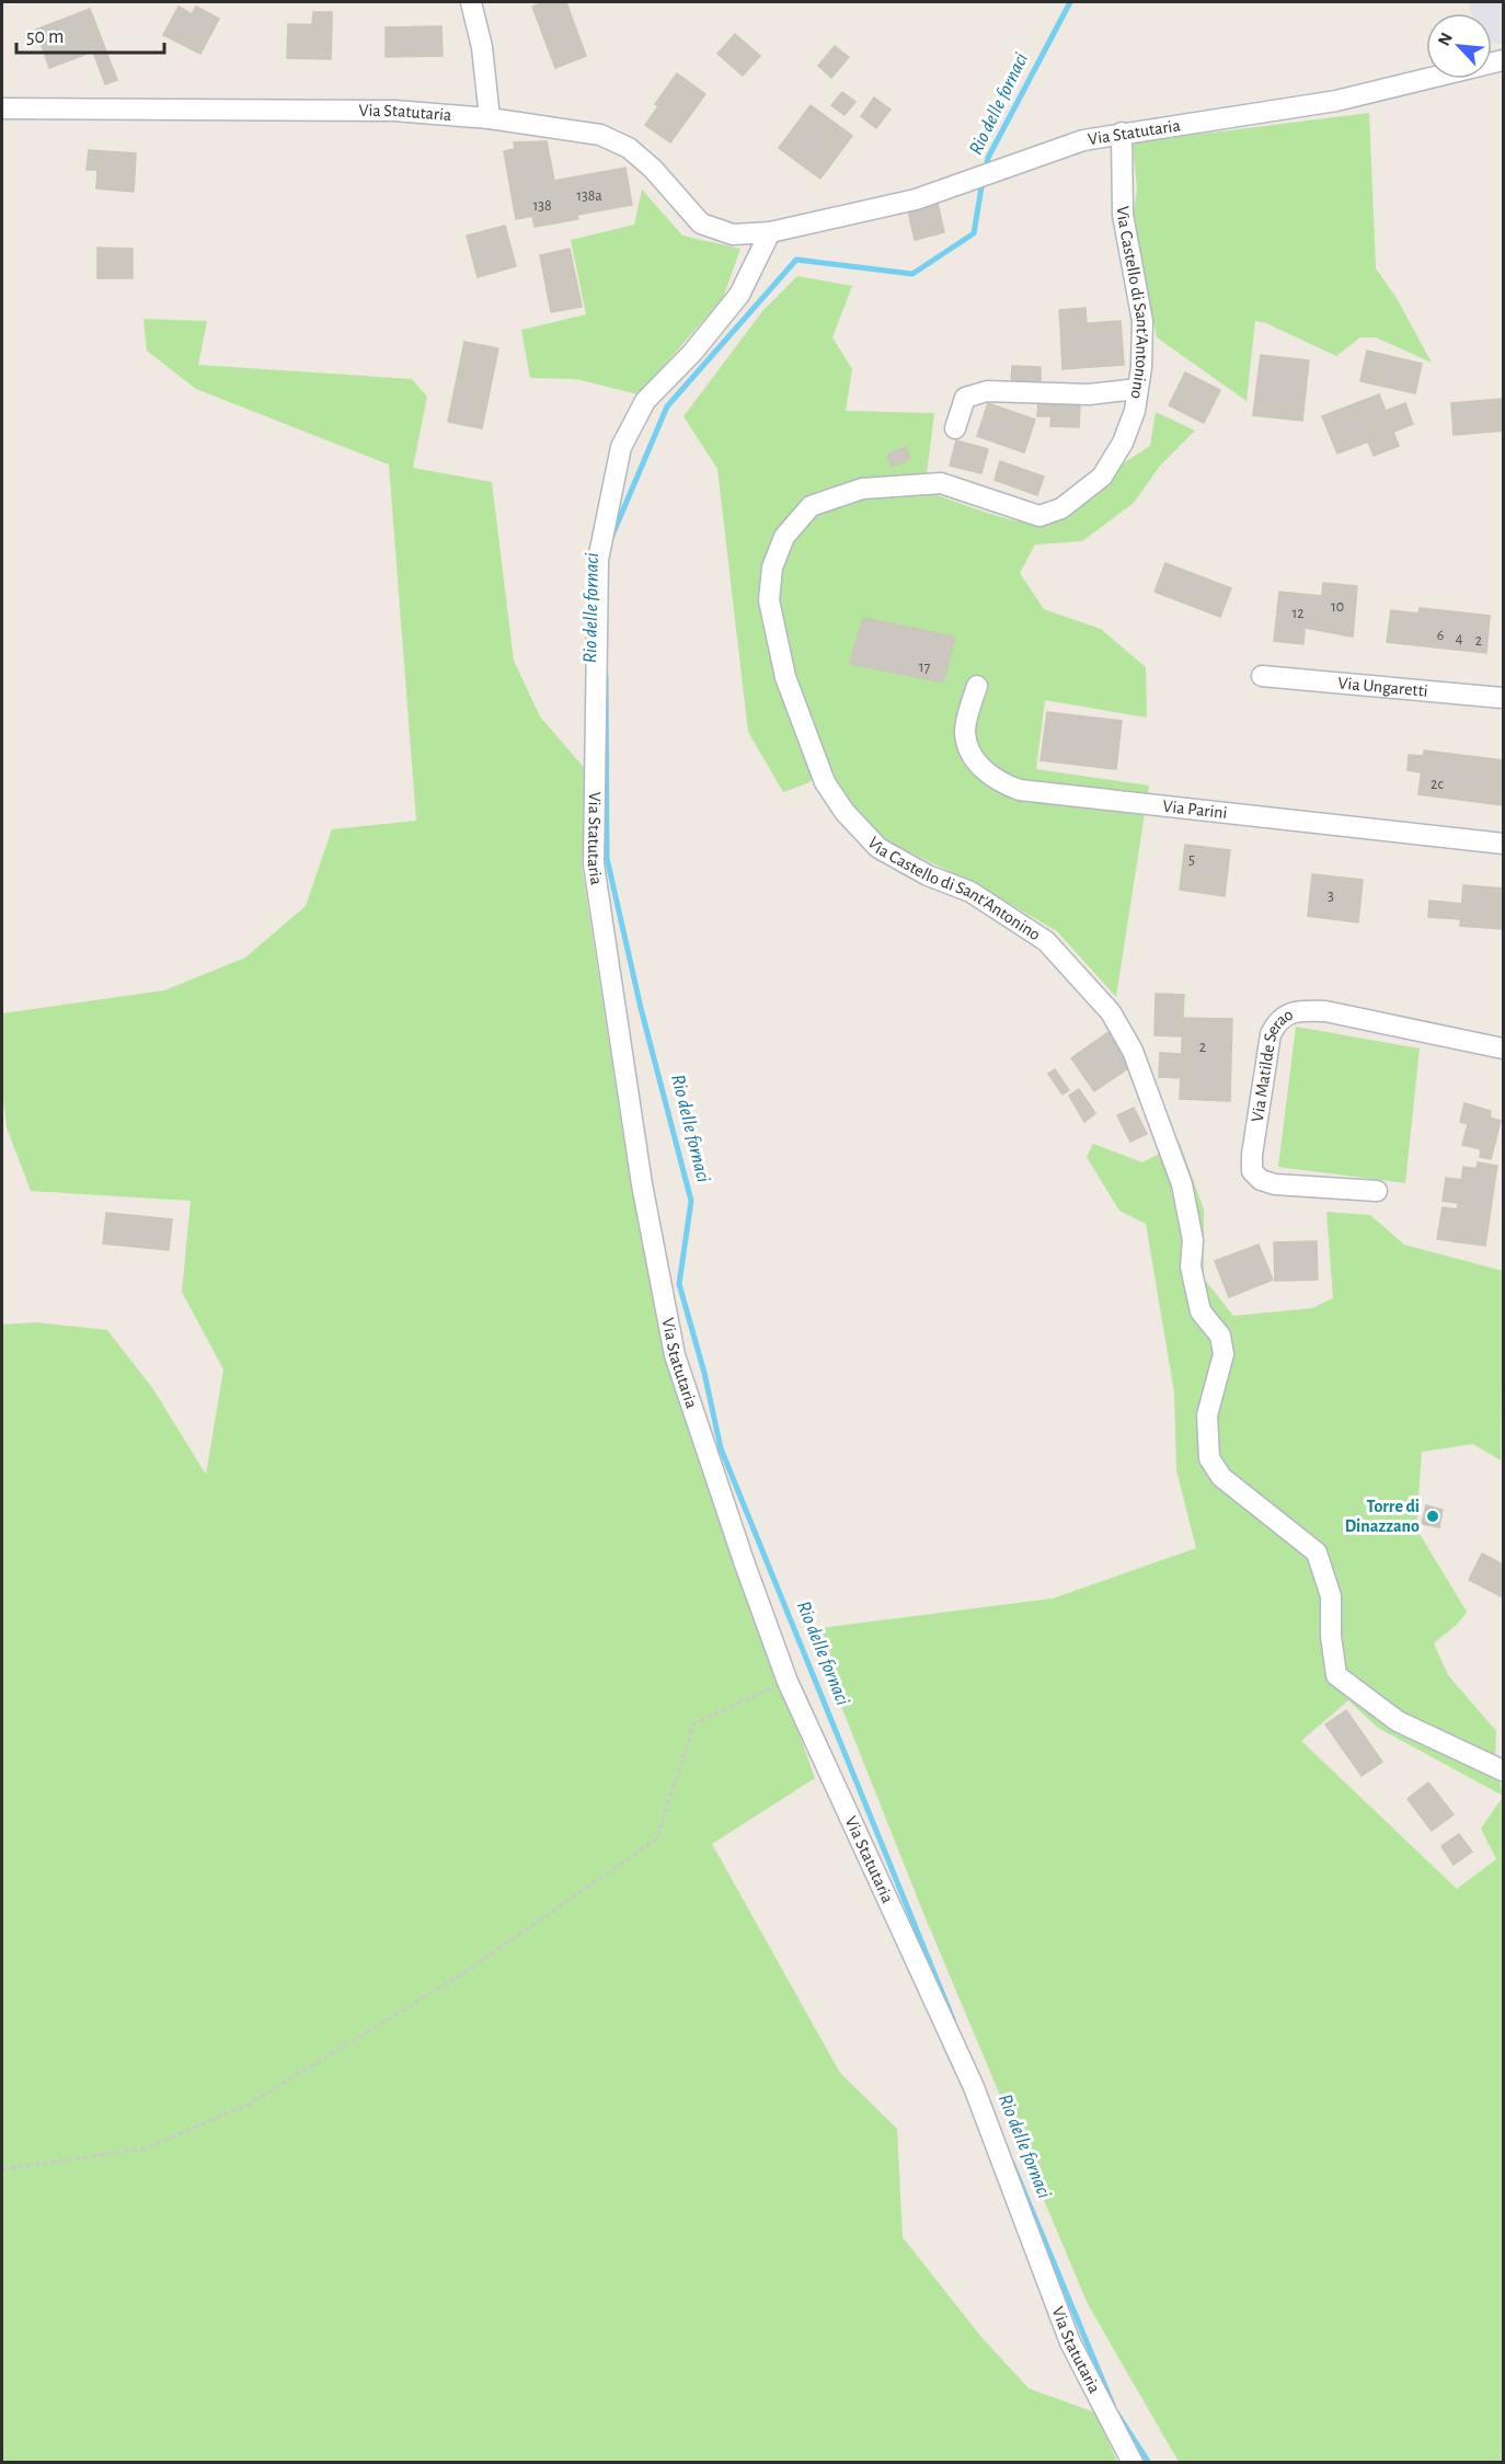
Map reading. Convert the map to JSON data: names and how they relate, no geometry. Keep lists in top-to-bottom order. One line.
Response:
{"streets":{"street":["Via Statutaria","Via Castello di Sant'Antonino","Via Ungaretti","Via Parini","Via Matilde Serao"]},"crossings":[["Via Statutaria","Via Castello di Sant'Antonino"]],"water":["Rio delle fornaci"],"places":["Torre di Dinazzano"],"house_numbers":["138a","138","10","12","6","4","2","17","2c","5","3","2"],"scale_bar":"50 m","north":"top left"}
